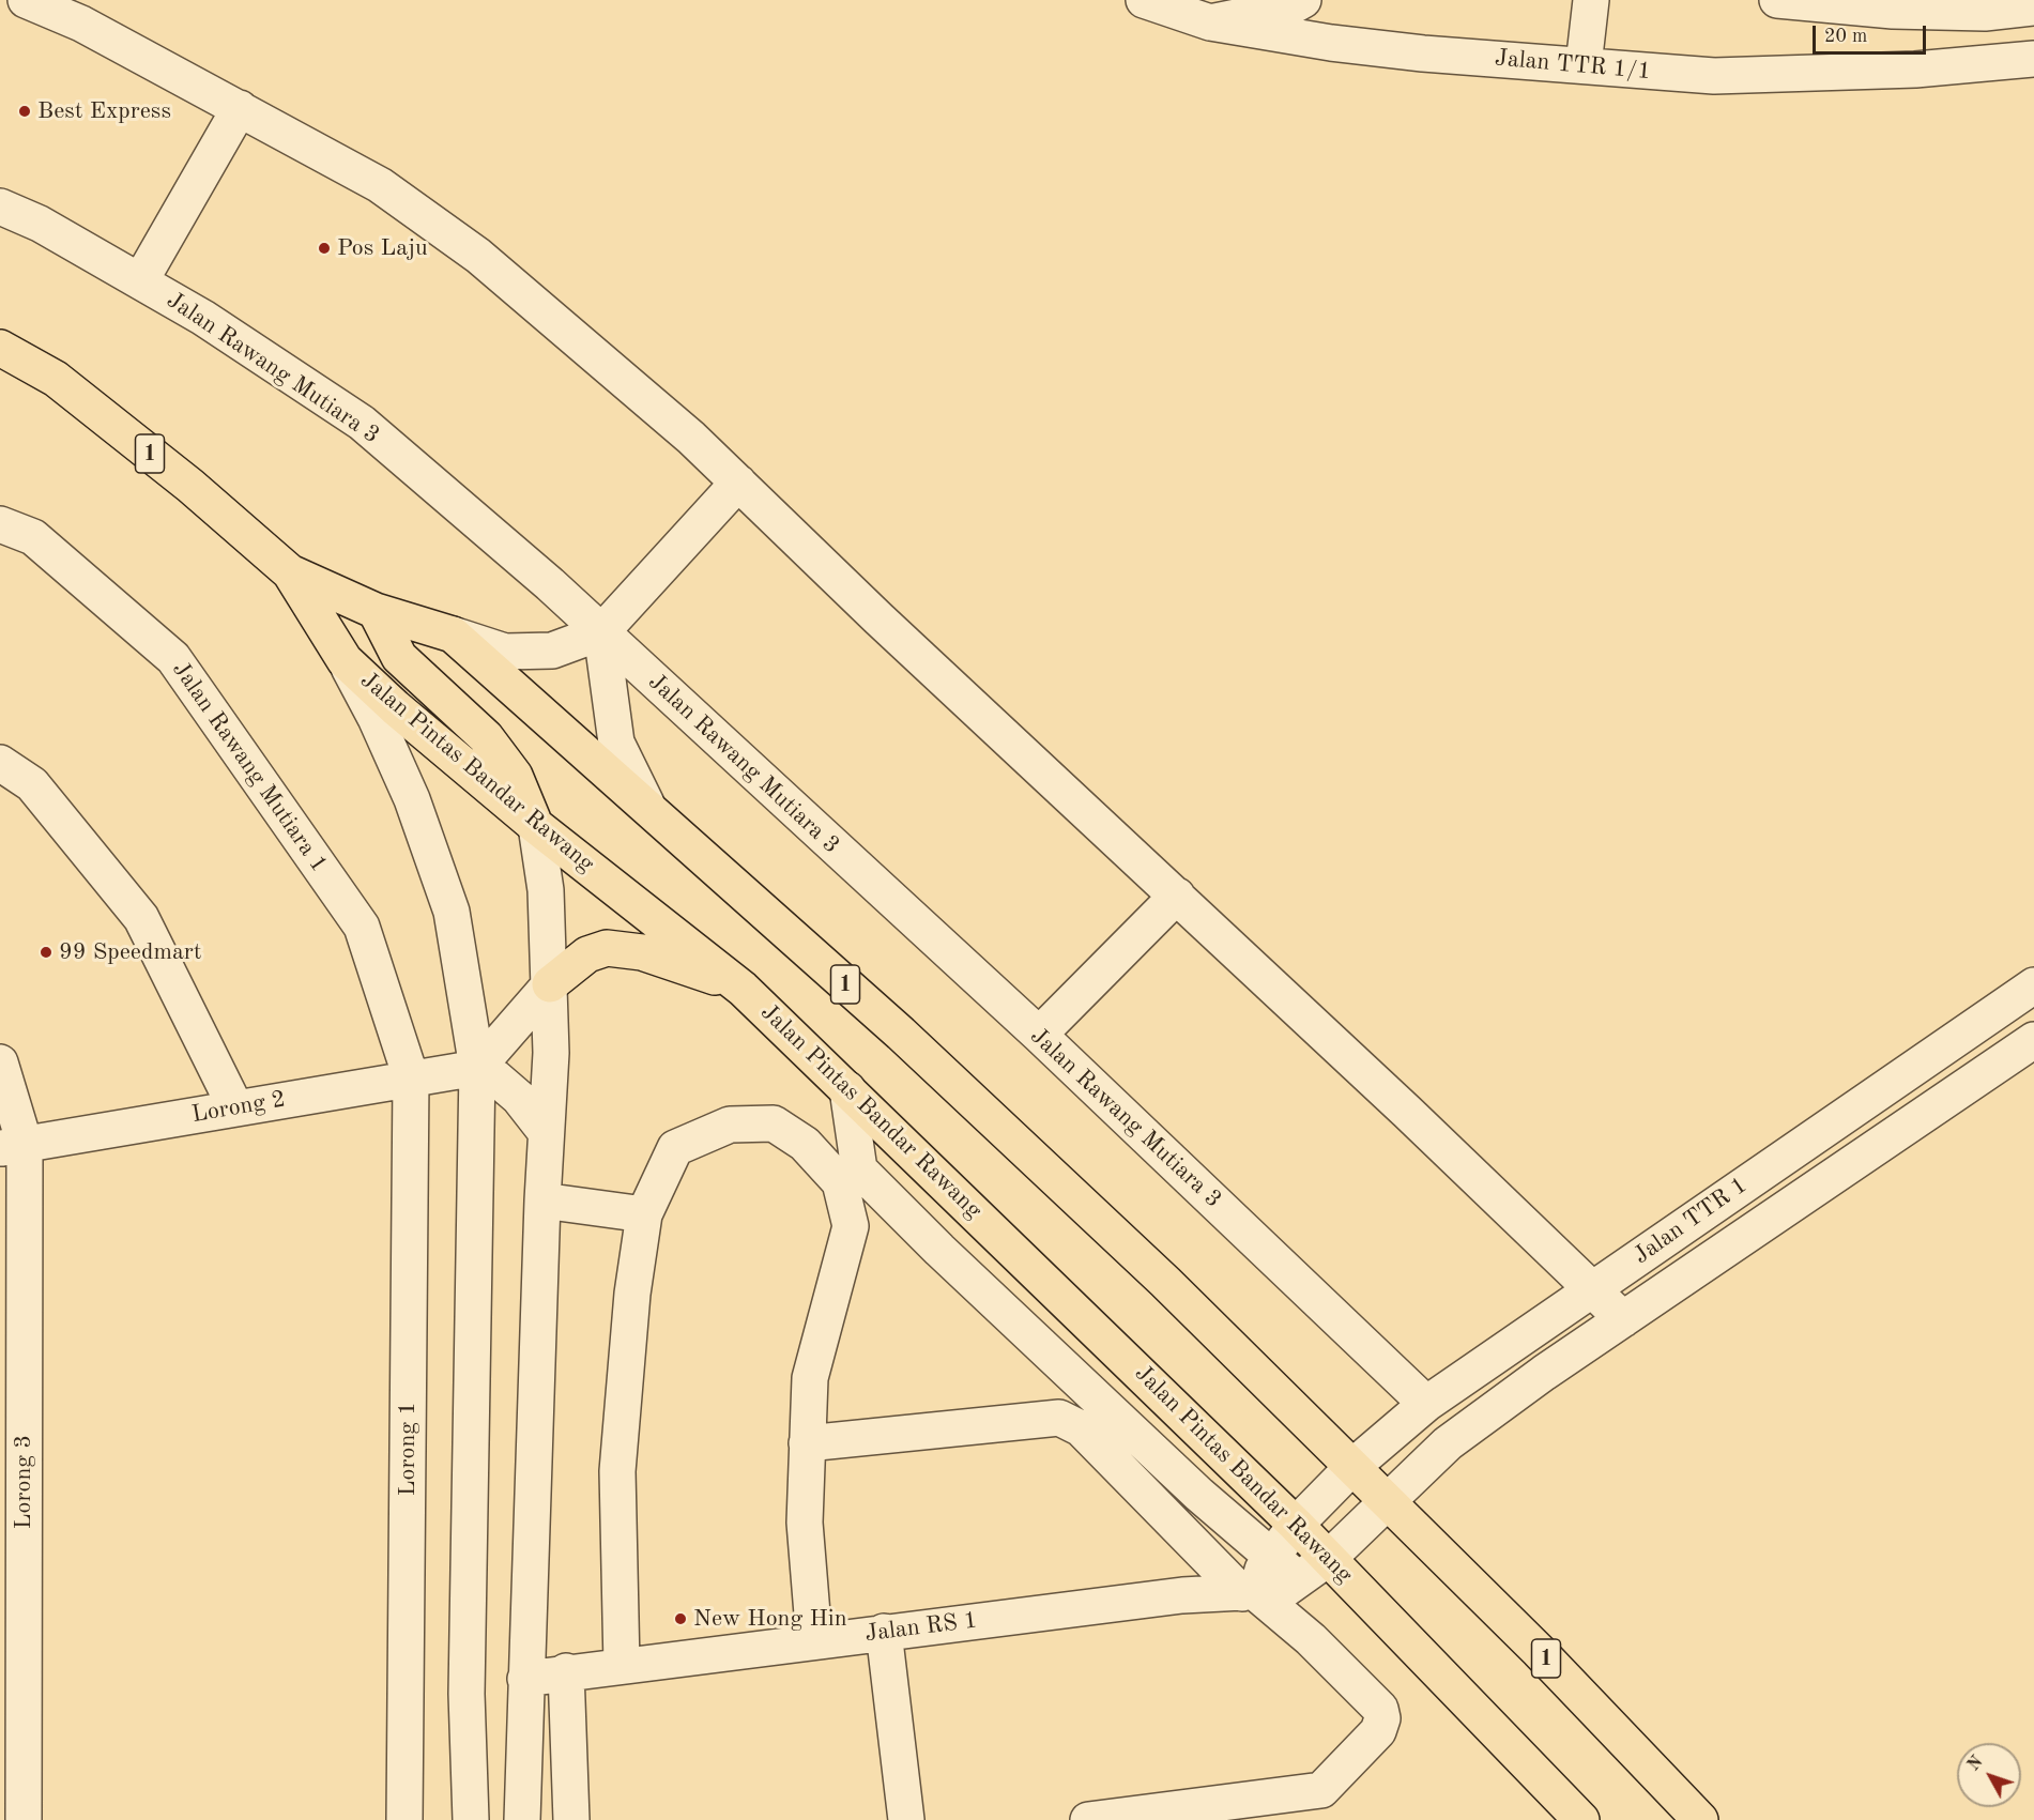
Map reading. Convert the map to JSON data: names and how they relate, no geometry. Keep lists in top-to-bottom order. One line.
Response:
{"streets":{"main road":["1","Jalan Pintas Bandar Rawang"],"street":["Jalan TTR 1/1","Jalan Rawang Mutiara 3","Jalan Rawang Mutiara 1","Lorong 2","Jalan TTR 1","Lorong 1","Lorong 3","Jalan RS 1"]},"crossings":[["Jalan Rawang Mutiara 3","Jalan TTR 1"],["1","Jalan Pintas Bandar Rawang"],["1","Jalan TTR 1"],["Jalan Rawang Mutiara 1","Lorong 2"],["Jalan Rawang Mutiara 1","Lorong 1"],["Jalan Pintas Bandar Rawang","Jalan TTR 1"],["Jalan Pintas Bandar Rawang","Jalan RS 1"],["Lorong 2","Lorong 1"],["Lorong 2","Lorong 3"],["Jalan TTR 1","Jalan RS 1"]],"places":["Best Express","Pos Laju","99 Speedmart","New Hong Hin"],"scale_bar":"20 m","north":"top left"}
